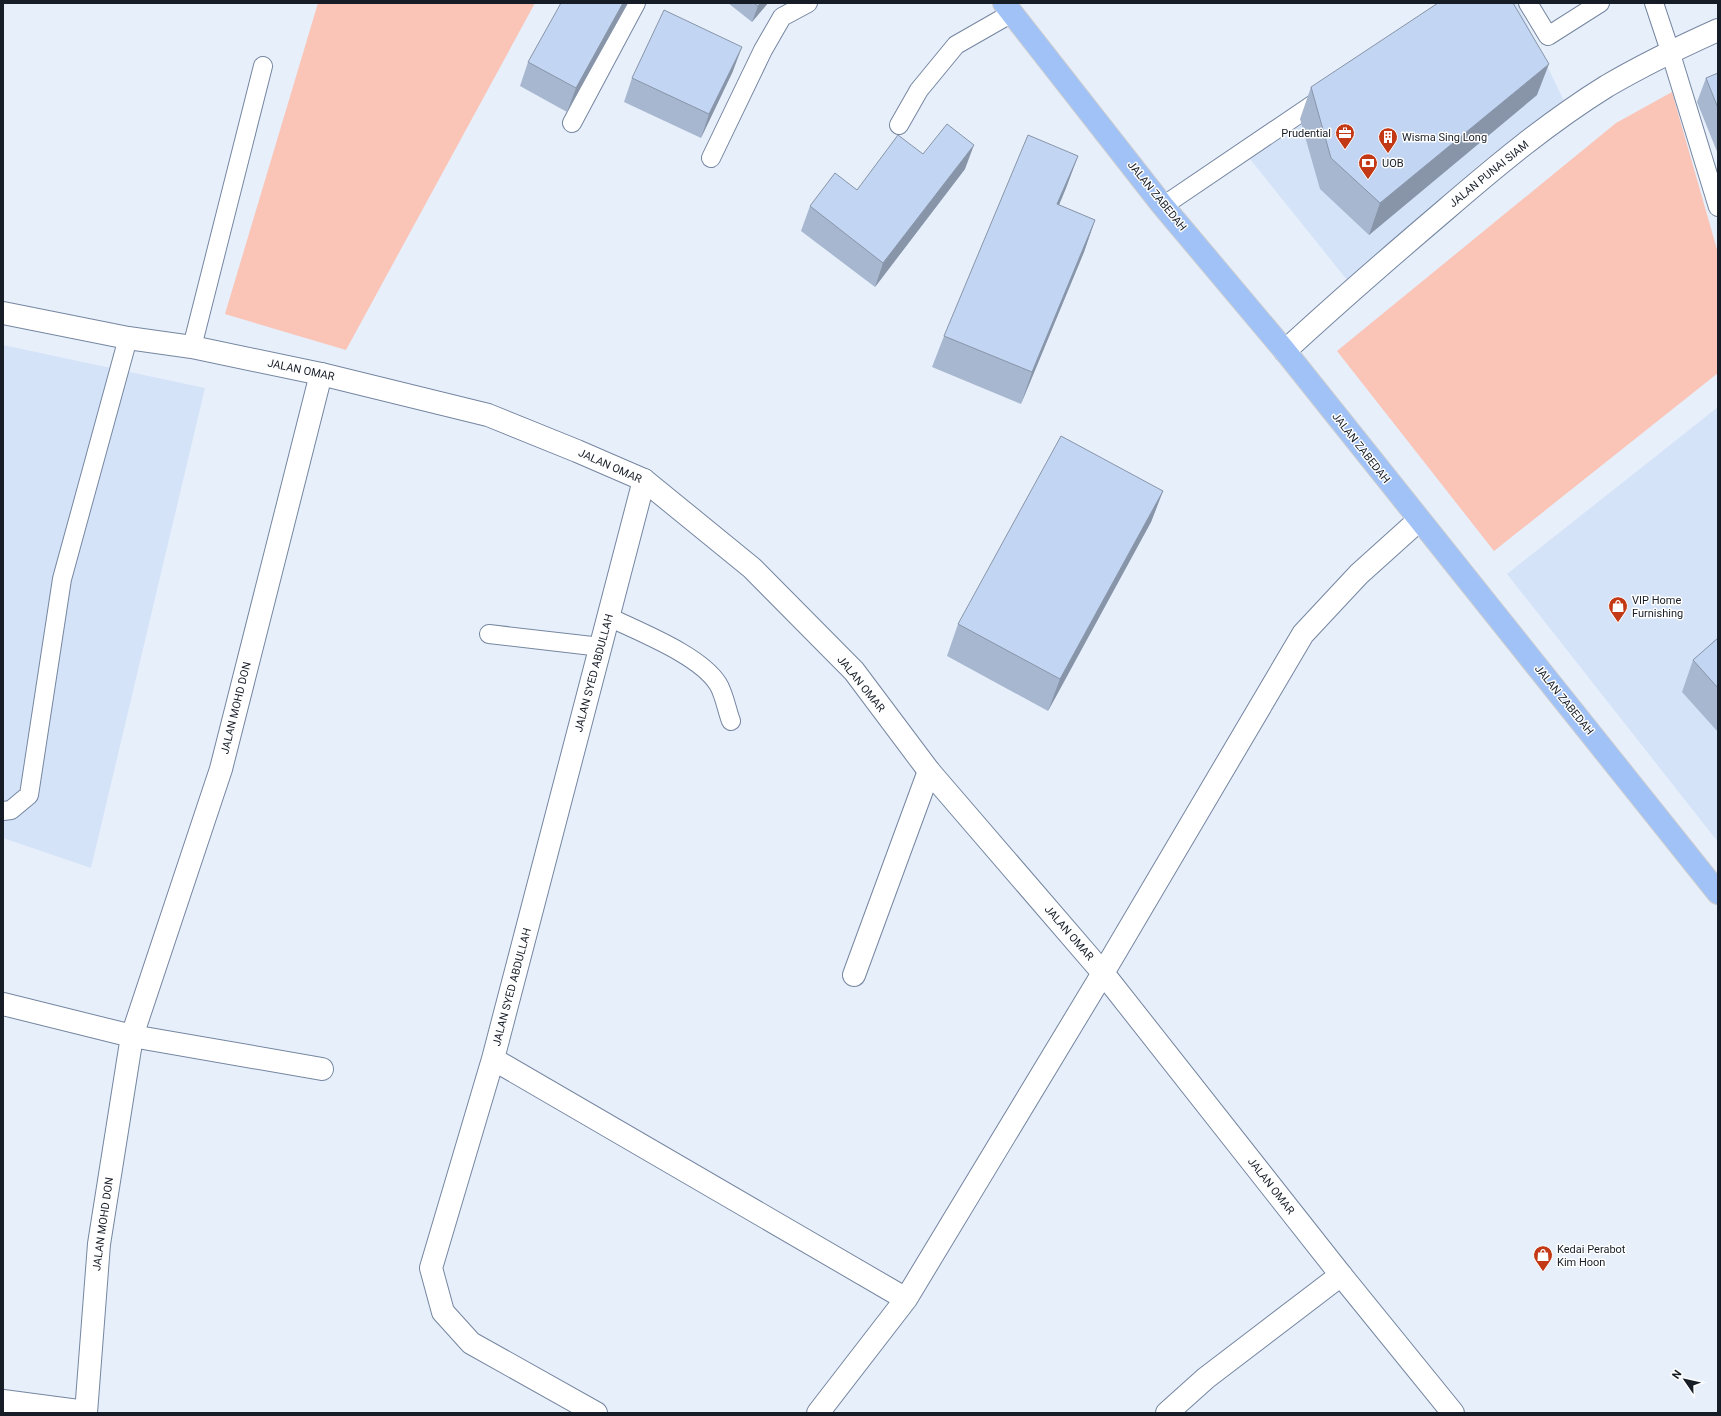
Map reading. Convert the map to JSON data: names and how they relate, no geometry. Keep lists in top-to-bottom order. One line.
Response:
{"streets":{"main road":["JALAN ZABEDAH"],"street":["JALAN PUNAI SIAM","JALAN OMAR","JALAN SYED ABDULLAH","JALAN MOHD DON"]},"crossings":[["JALAN PUNAI SIAM","JALAN ZABEDAH"],["JALAN OMAR","JALAN SYED ABDULLAH"],["JALAN OMAR","JALAN MOHD DON"]],"places":{"office":["Prudential"],"building":["Wisma Sing Long"],"bank":["UOB"],"shop":["VIP Home Furnishing","Kedai Perabot Kim Hoon"]},"north":"top left"}
